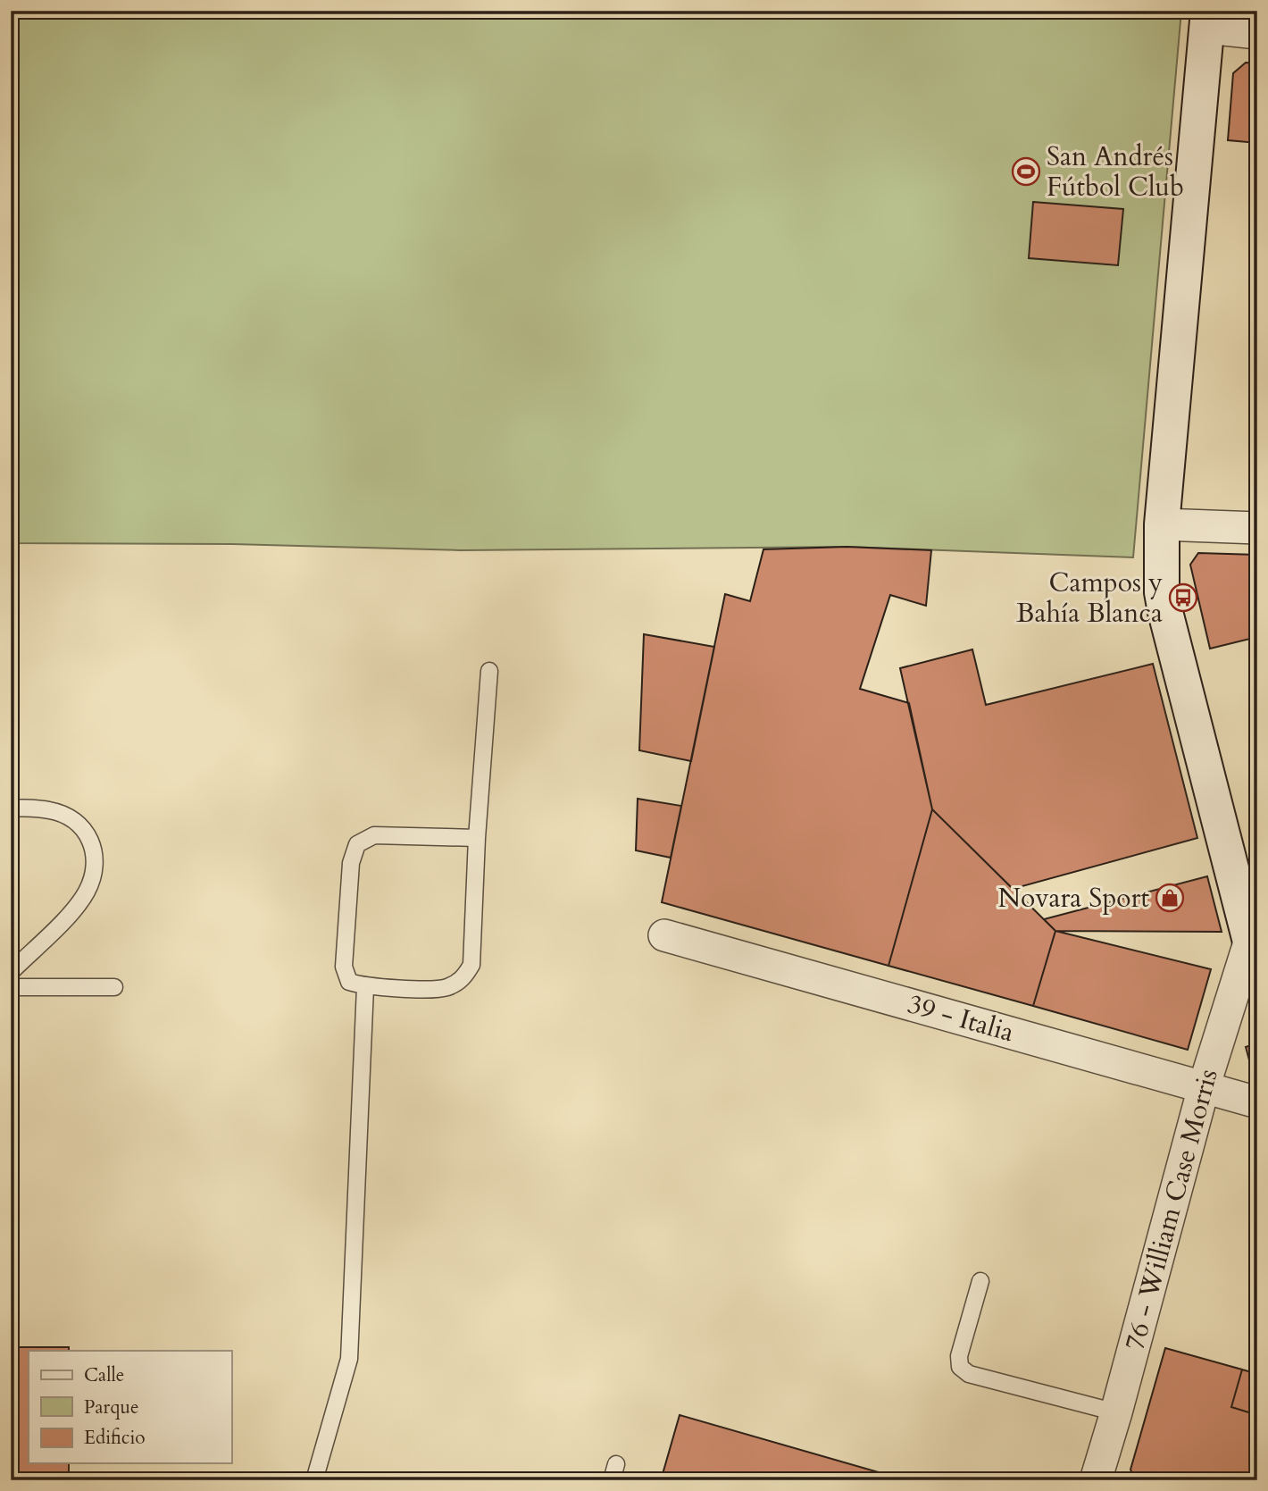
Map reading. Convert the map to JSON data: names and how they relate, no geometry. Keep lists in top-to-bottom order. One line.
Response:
{"streets":{"street":["39 - Italia","76 - William Case Morris"]},"crossings":[["39 - Italia","76 - William Case Morris"]],"places":{"sports":["San Andrés Fútbol Club"],"bus stop":["Campos y Bahía Blanca"],"shop":["Novara Sport"]},"legend":["Calle","Parque","Edificio"]}
